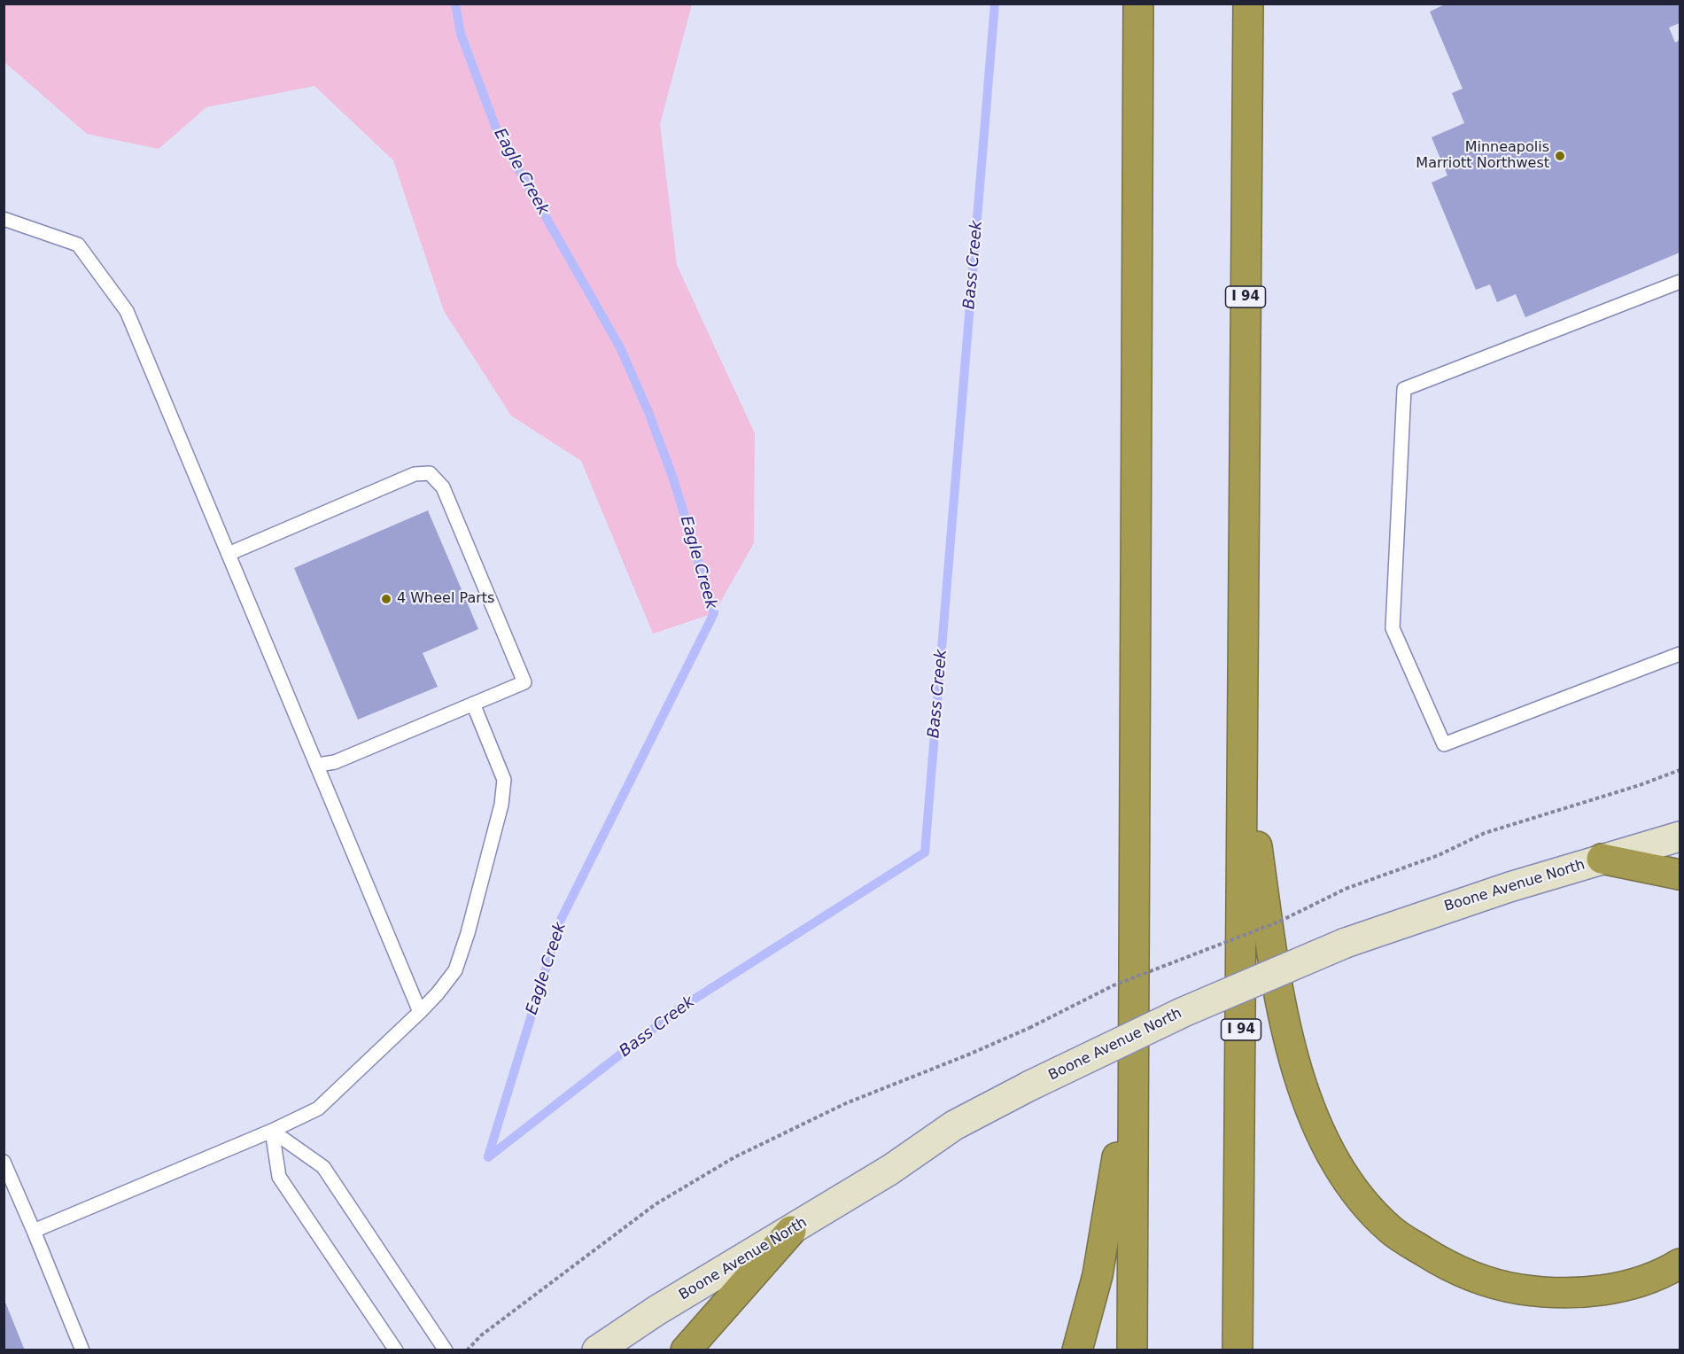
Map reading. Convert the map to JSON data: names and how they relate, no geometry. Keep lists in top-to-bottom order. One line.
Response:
{"streets":{"highway":["I 94"],"street":["Boone Avenue North"]},"water":["Eagle Creek","Bass Creek"],"places":["Minneapolis Marriott Northwest","4 Wheel Parts"]}
